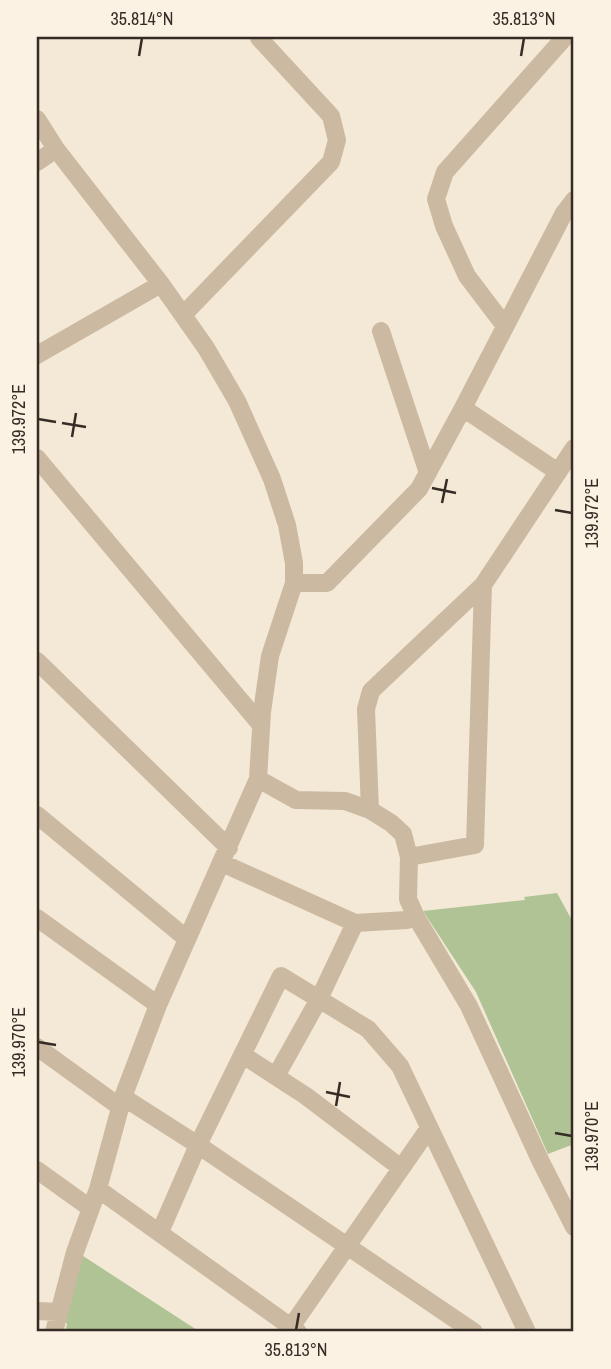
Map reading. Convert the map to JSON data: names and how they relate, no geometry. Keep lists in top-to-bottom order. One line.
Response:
{"coordinates":["35.814°N","35.813°N","139.972°E","139.970°E"]}
